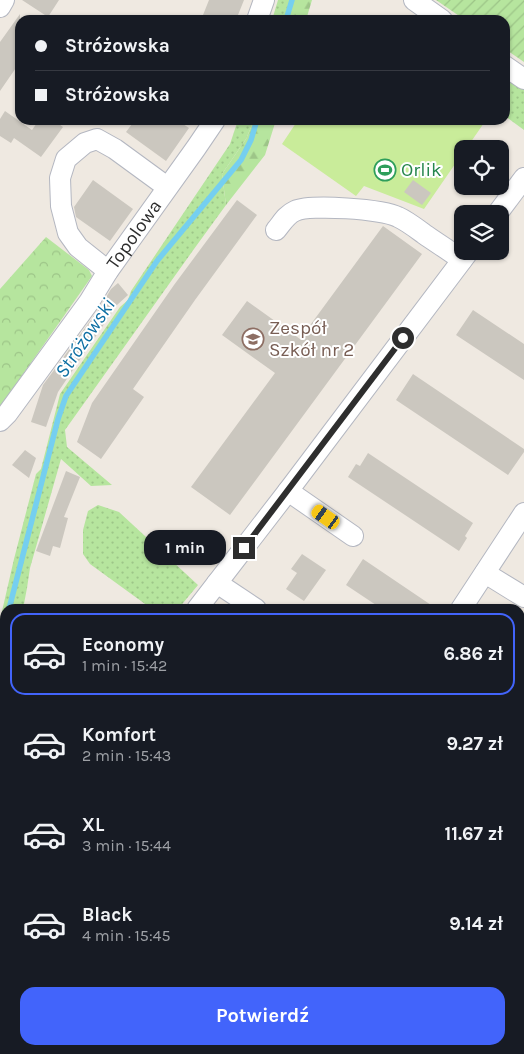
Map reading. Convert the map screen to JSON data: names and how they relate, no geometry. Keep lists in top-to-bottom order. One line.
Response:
{"streets":{"street":["Topolowa"]},"water":["Stróżowski"],"places":{"sports":["Orlik"],"school or university":["Zespół Szkół nr 2"]},"page":{"banner":["Stróżowska","Stróżowska"],"bubble":"1 min","list":[{"name":"Economy","note":"1 min · 15:42","value":"6.86 zł"},{"name":"Komfort","note":"2 min · 15:43","value":"9.27 zł"},{"name":"XL","note":"3 min · 15:44","value":"11.67 zł"},{"name":"Black","note":"4 min · 15:45","value":"9.14 zł"}],"buttons":"Potwierdź"}}
